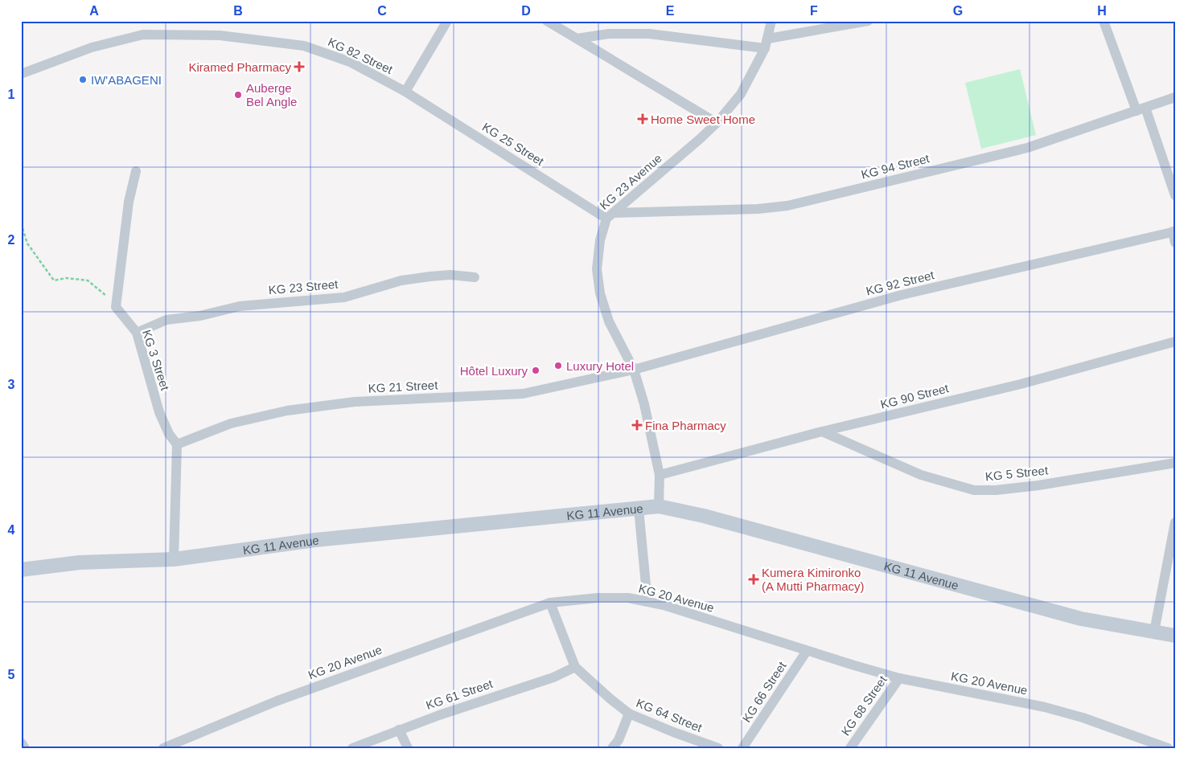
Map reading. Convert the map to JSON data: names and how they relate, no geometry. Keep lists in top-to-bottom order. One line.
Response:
{"streets":{"main road":["KG 11 Avenue"],"street":["KG 82 Street","KG 25 Street","KG 94 Street","KG 23 Avenue","KG 92 Street","KG 23 Street","KG 3 Street","KG 21 Street","KG 90 Street","KG 5 Street","KG 20 Avenue","KG 66 Street","KG 61 Street","KG 68 Street","KG 64 Street"]},"crossings":[["KG 82 Street","KG 25 Street"],["KG 25 Street","KG 94 Street"],["KG 25 Street","KG 23 Avenue"],["KG 94 Street","KG 23 Avenue"],["KG 23 Avenue","KG 92 Street"],["KG 23 Avenue","KG 21 Street"],["KG 23 Avenue","KG 90 Street"],["KG 23 Avenue","KG 11 Avenue"],["KG 92 Street","KG 21 Street"],["KG 23 Street","KG 3 Street"],["KG 3 Street","KG 21 Street"],["KG 90 Street","KG 5 Street"],["KG 20 Avenue","KG 66 Street"],["KG 20 Avenue","KG 68 Street"],["KG 20 Avenue","KG 64 Street"],["KG 61 Street","KG 64 Street"]],"places":{"health":["Kiramed Pharmacy","Home Sweet Home","Fina Pharmacy","Kumera Kimironko (A Mutti Pharmacy)"],"other":["IW'ABAGENI","Auberge Bel Angle","Luxury Hotel","Hôtel Luxury"]},"grid":{"columns":["A","B","C","D","E","F","G","H"],"rows":["1","2","3","4","5"]}}
